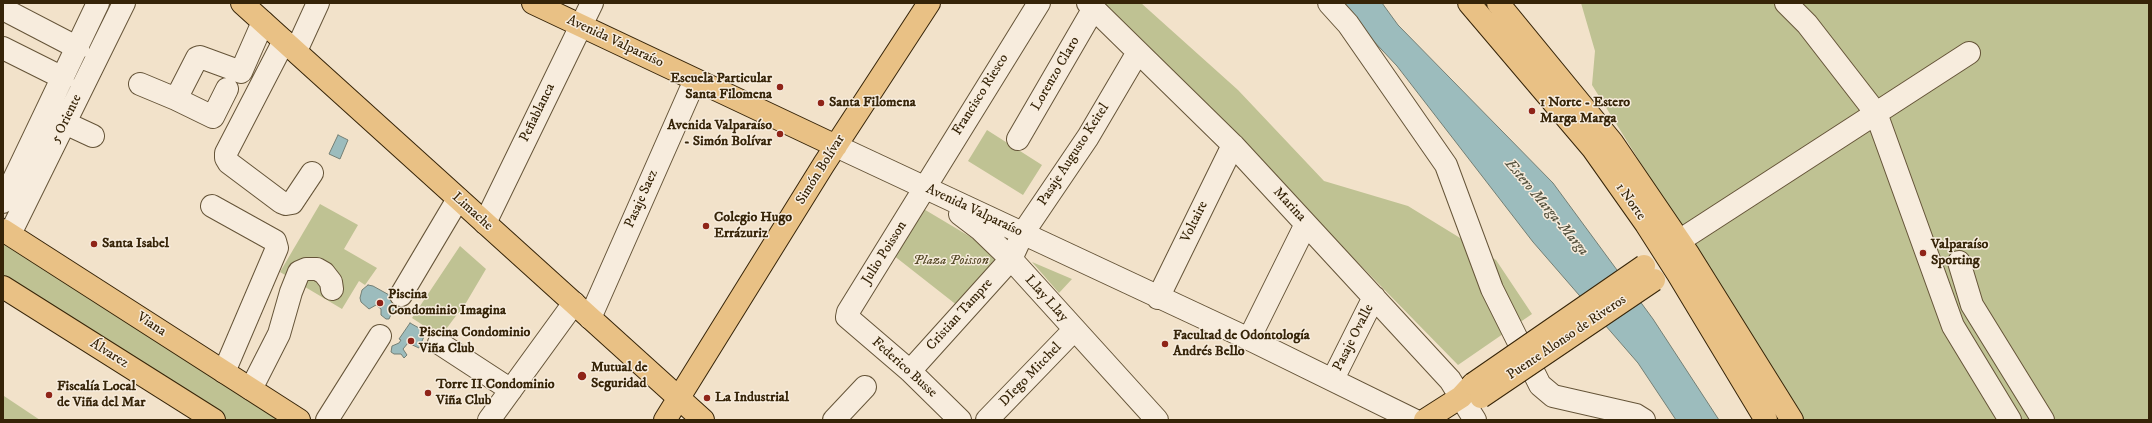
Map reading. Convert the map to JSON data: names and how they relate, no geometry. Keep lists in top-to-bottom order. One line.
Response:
{"streets":{"main road":["Avenida Valparaíso","Simón Bolívar","1 Norte","Limache","Viana","Puente Alonso de Riveros","Álvarez"],"street":["Lorenzo Claro","Francisco Riesco","Peñablanca","5 Oriente","Pasaje Augusto Keitel","Pasaje Saez","Marina","Voltaire","Julio Poisson","Llay Llay","Cristian Tampre","Pasaje Ovalle","Federico Busse","DIego Mitchel"]},"crossings":[["Avenida Valparaíso","Francisco Riesco"],["Avenida Valparaíso","Peñablanca"],["Avenida Valparaíso","Pasaje Augusto Keitel"],["Avenida Valparaíso","Simón Bolívar"],["Avenida Valparaíso","Pasaje Saez"],["Avenida Valparaíso","Voltaire"],["Avenida Valparaíso","Julio Poisson"],["Avenida Valparaíso","Llay Llay"],["Avenida Valparaíso","Pasaje Ovalle"],["Lorenzo Claro","Marina"],["Francisco Riesco","Julio Poisson"],["Francisco Riesco","Llay Llay"],["Peñablanca","Limache"],["5 Oriente","Viana"],["Pasaje Augusto Keitel","Marina"],["Pasaje Augusto Keitel","Llay Llay"],["Pasaje Augusto Keitel","Cristian Tampre"],["Simón Bolívar","Limache"],["Pasaje Saez","Limache"],["1 Norte","Puente Alonso de Riveros"],["Marina","Voltaire"],["Marina","Pasaje Ovalle"],["Marina","Puente Alonso de Riveros"],["Julio Poisson","Llay Llay"],["Julio Poisson","Federico Busse"],["Llay Llay","Cristian Tampre"],["Llay Llay","DIego Mitchel"],["Cristian Tampre","Federico Busse"]],"water":["Estero Marga-Marga"],"parks":["Plaza Poisson"],"places":["Escuela Particular Santa Filomena","Santa Filomena","1 Norte - Estero Marga Marga","Avenida Valparaíso - Simón Bolívar","Colegio Hugo Errázuriz","Santa Isabel","Valparaíso Sporting","Piscina Condominio Imagina","Piscina Condominio Viña Club","Facultad de Odontología Andrés Bello","Mutual de Seguridad","Torre II Condominio Viña Club","Fiscalía Local de Viña del Mar","La Industrial"]}
